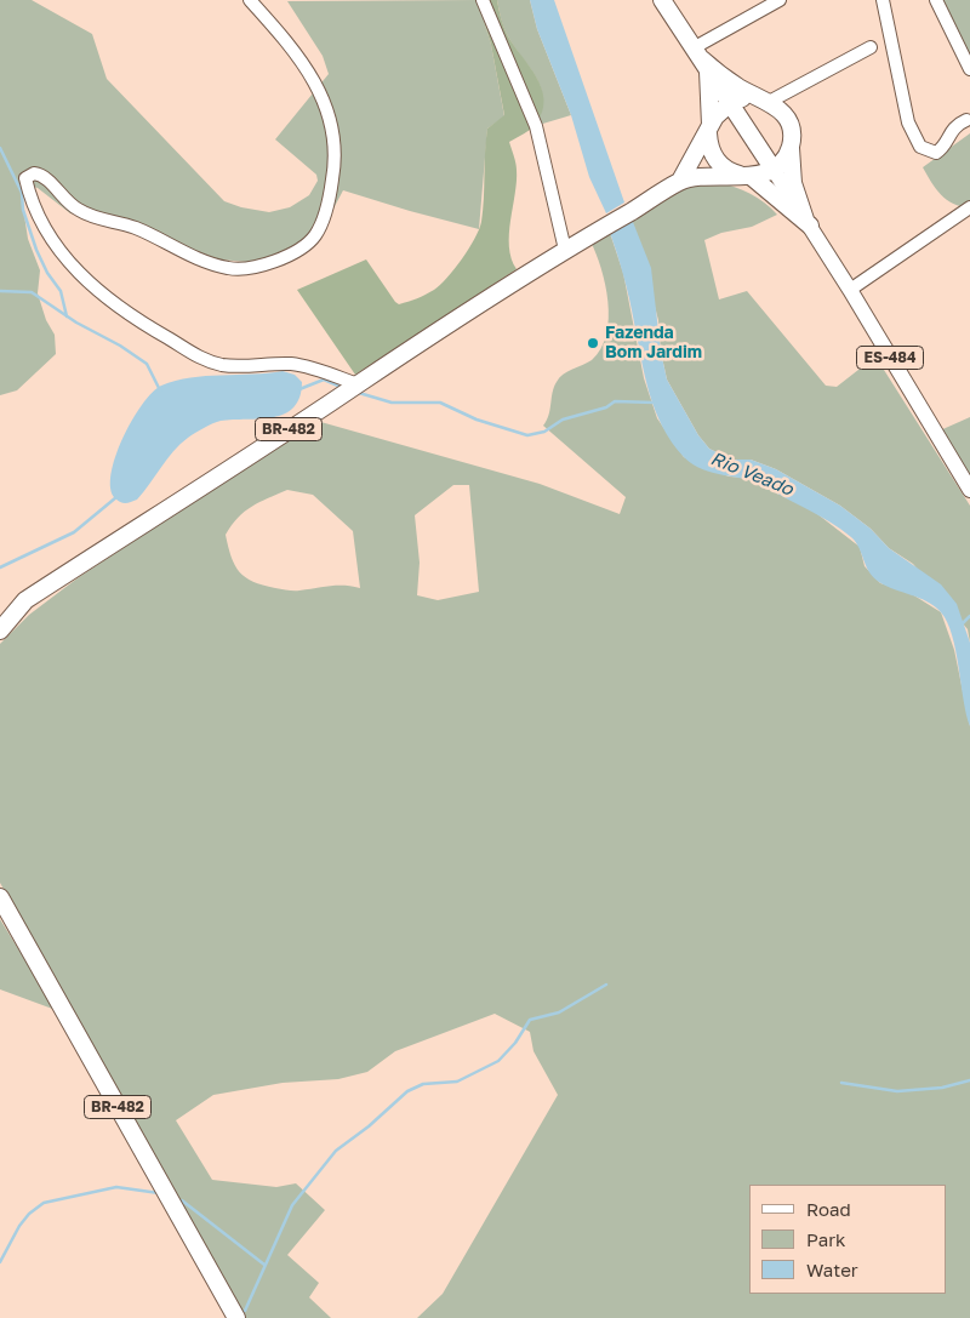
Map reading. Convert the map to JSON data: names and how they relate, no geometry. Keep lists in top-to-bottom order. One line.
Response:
{"streets":{"highway":["ES-484","BR-482"]},"crossings":[["ES-484","BR-482"]],"water":["Rio Veado"],"places":["Fazenda Bom Jardim"],"legend":["Road","Park","Water"]}
